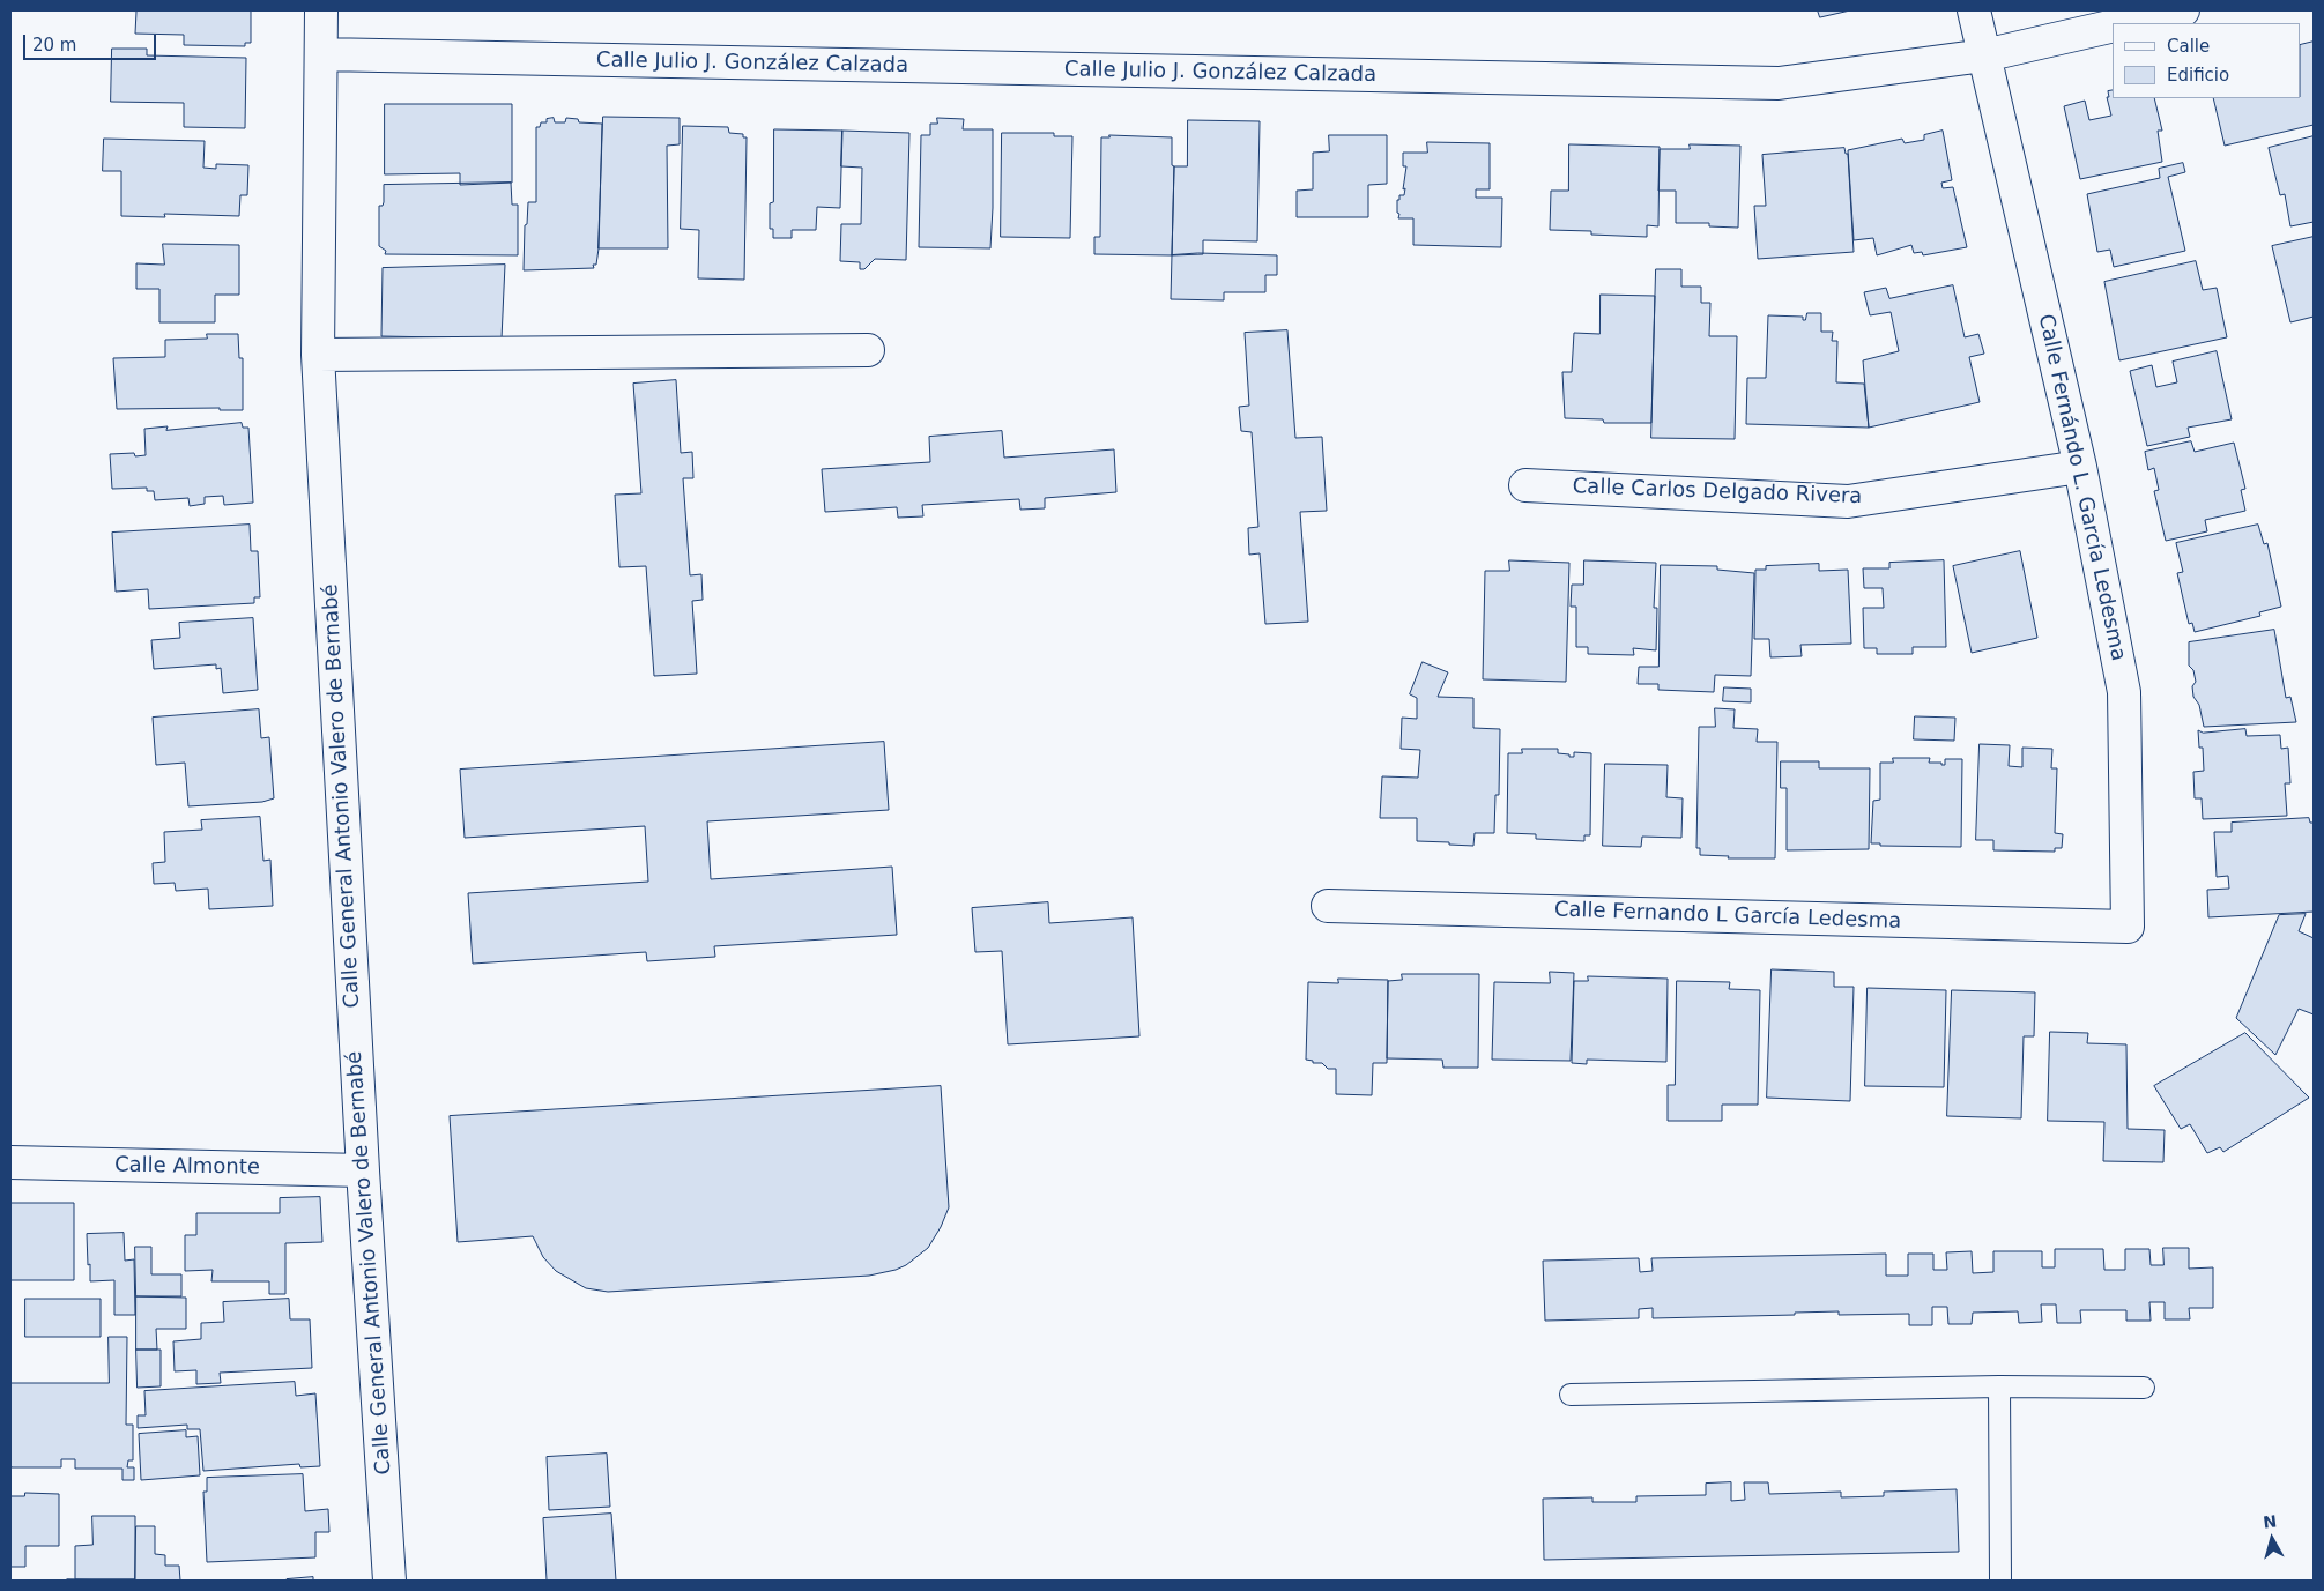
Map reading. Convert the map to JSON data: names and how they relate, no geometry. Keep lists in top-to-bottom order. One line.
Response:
{"streets":{"street":["Calle Julio J. González Calzada","Calle Fernándo L. García Ledesma","Calle Carlos Delgado Rivera","Calle General Antonio Valero de Bernabé","Calle Fernando L García Ledesma","Calle Almonte"]},"crossings":[["Calle Julio J. González Calzada","Calle Fernándo L. García Ledesma"],["Calle Julio J. González Calzada","Calle General Antonio Valero de Bernabé"],["Calle Fernándo L. García Ledesma","Calle Carlos Delgado Rivera"],["Calle Fernándo L. García Ledesma","Calle Fernando L García Ledesma"],["Calle General Antonio Valero de Bernabé","Calle Almonte"]],"legend":["Calle","Edificio"],"scale_bar":"20 m","north":"top"}
